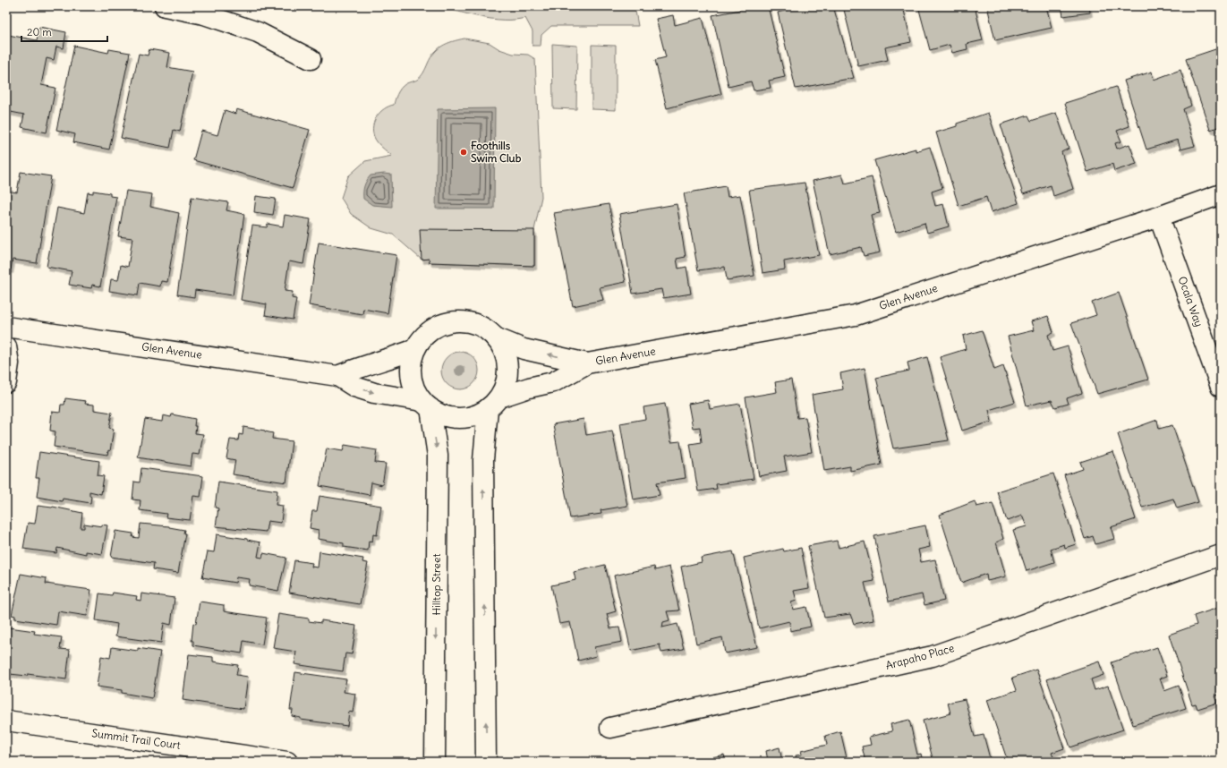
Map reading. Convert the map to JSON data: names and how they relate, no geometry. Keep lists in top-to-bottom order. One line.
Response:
{"streets":{"street":["Glen Avenue","Ocala Way","Hilltop Street","Arapaho Place","Summit Trail Court"]},"crossings":[["Glen Avenue","Ocala Way"],["Glen Avenue","Hilltop Street"]],"places":["Foothills Swim Club"],"scale_bar":"20 m"}
